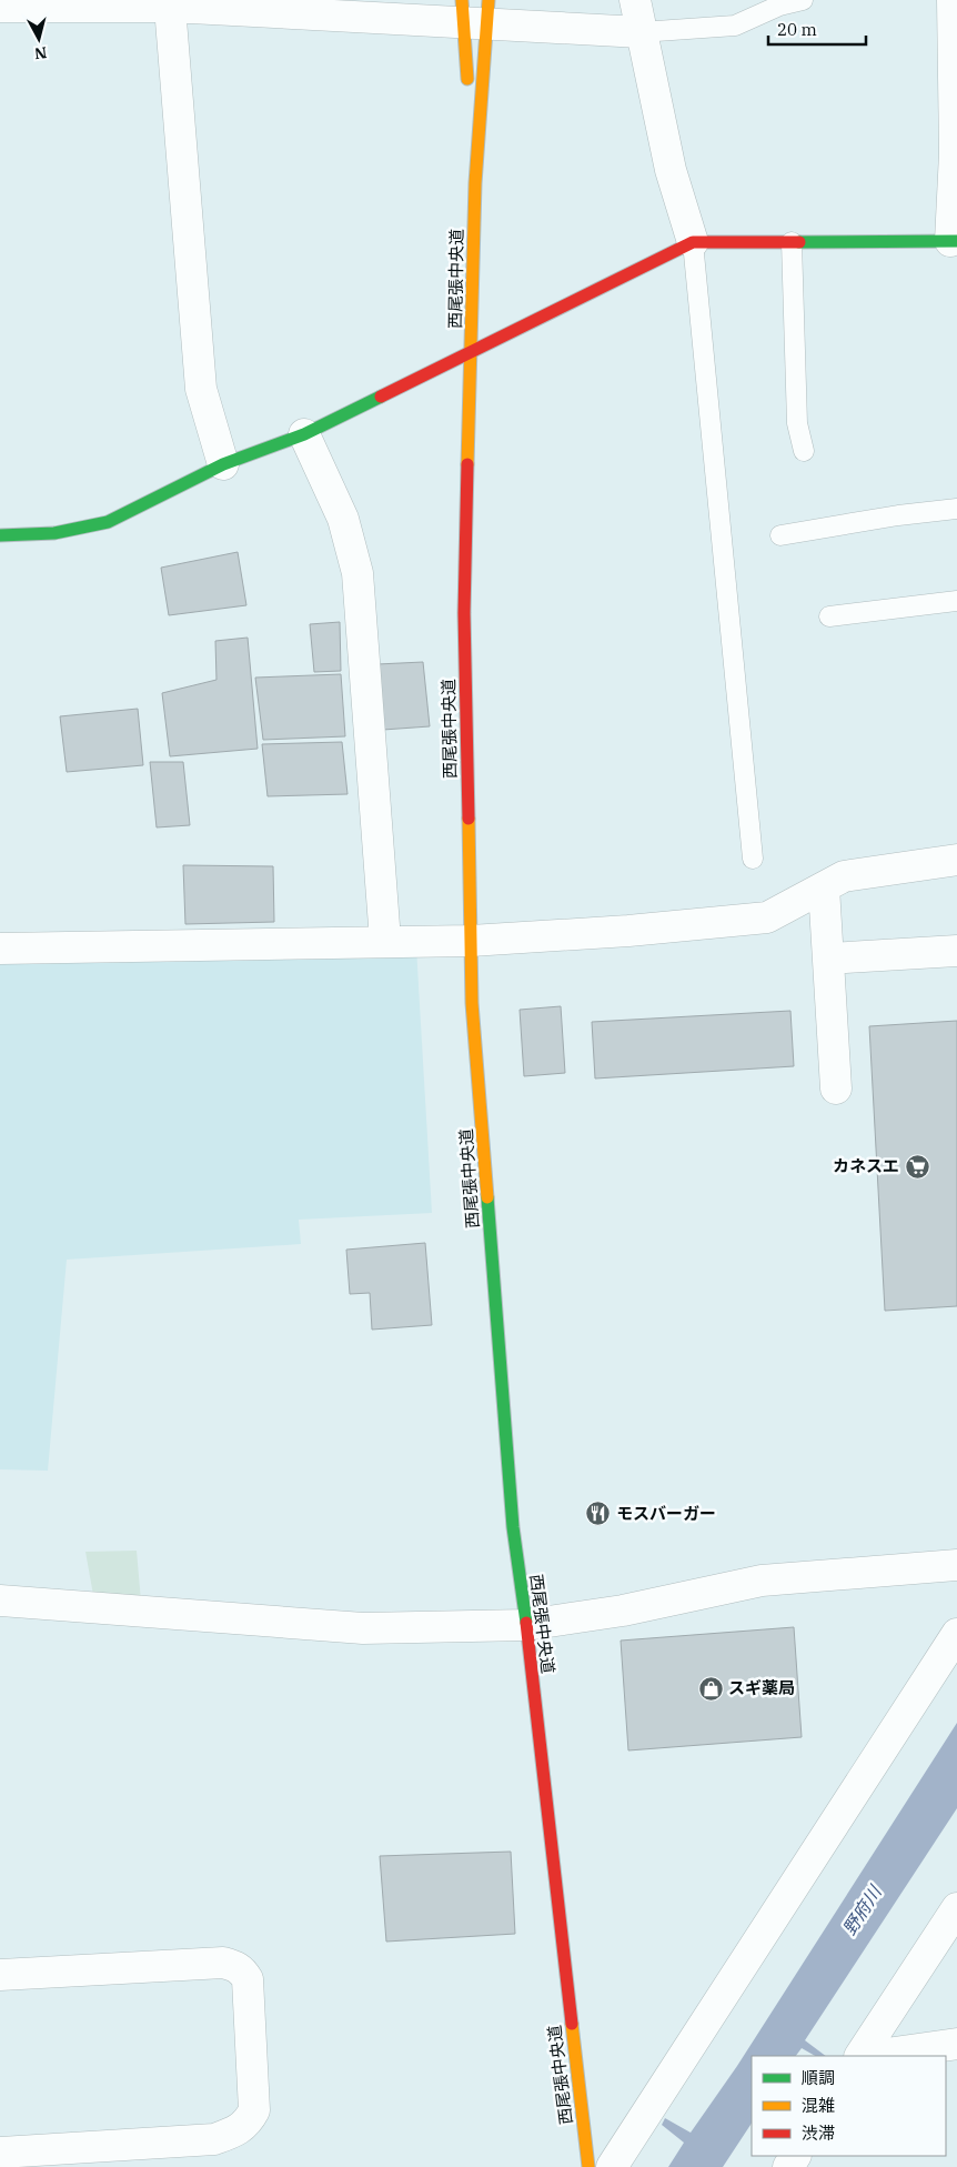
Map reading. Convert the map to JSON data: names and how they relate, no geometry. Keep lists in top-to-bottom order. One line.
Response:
{"streets":{"main road":["西尾張中央道"]},"water":["野府川"],"places":{"supermarket":["カネスエ"],"restaurant":["モスバーガー"],"shop":["スギ薬局"]},"legend":["順調","混雑","渋滞"],"scale_bar":"20 m","north":"bottom"}
